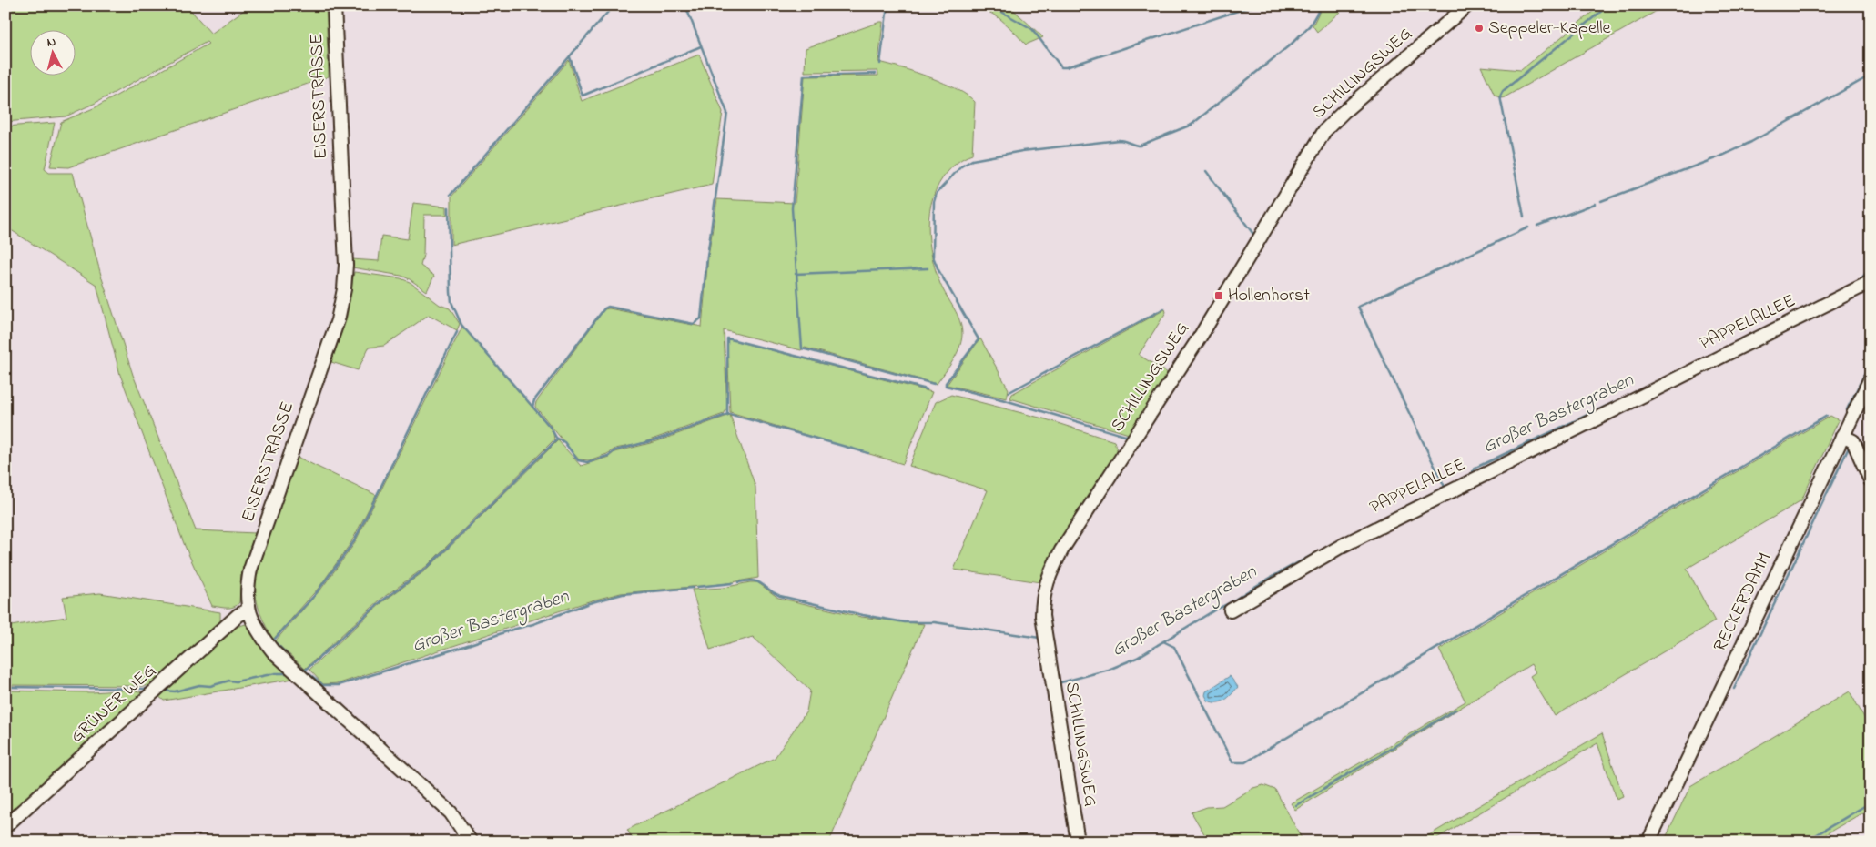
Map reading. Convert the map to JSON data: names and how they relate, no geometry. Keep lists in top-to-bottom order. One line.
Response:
{"streets":{"street":["SCHILLINGSWEG","EISERSTRASSE","PAPPELALLEE","RECKERDAMM","GRÜNER WEG"]},"crossings":[["EISERSTRASSE","GRÜNER WEG"]],"water":["Großer Bastergraben"],"places":{"other":["Seppeler-Kapelle"],"transit":["Hollenhorst"]},"north":"top"}
